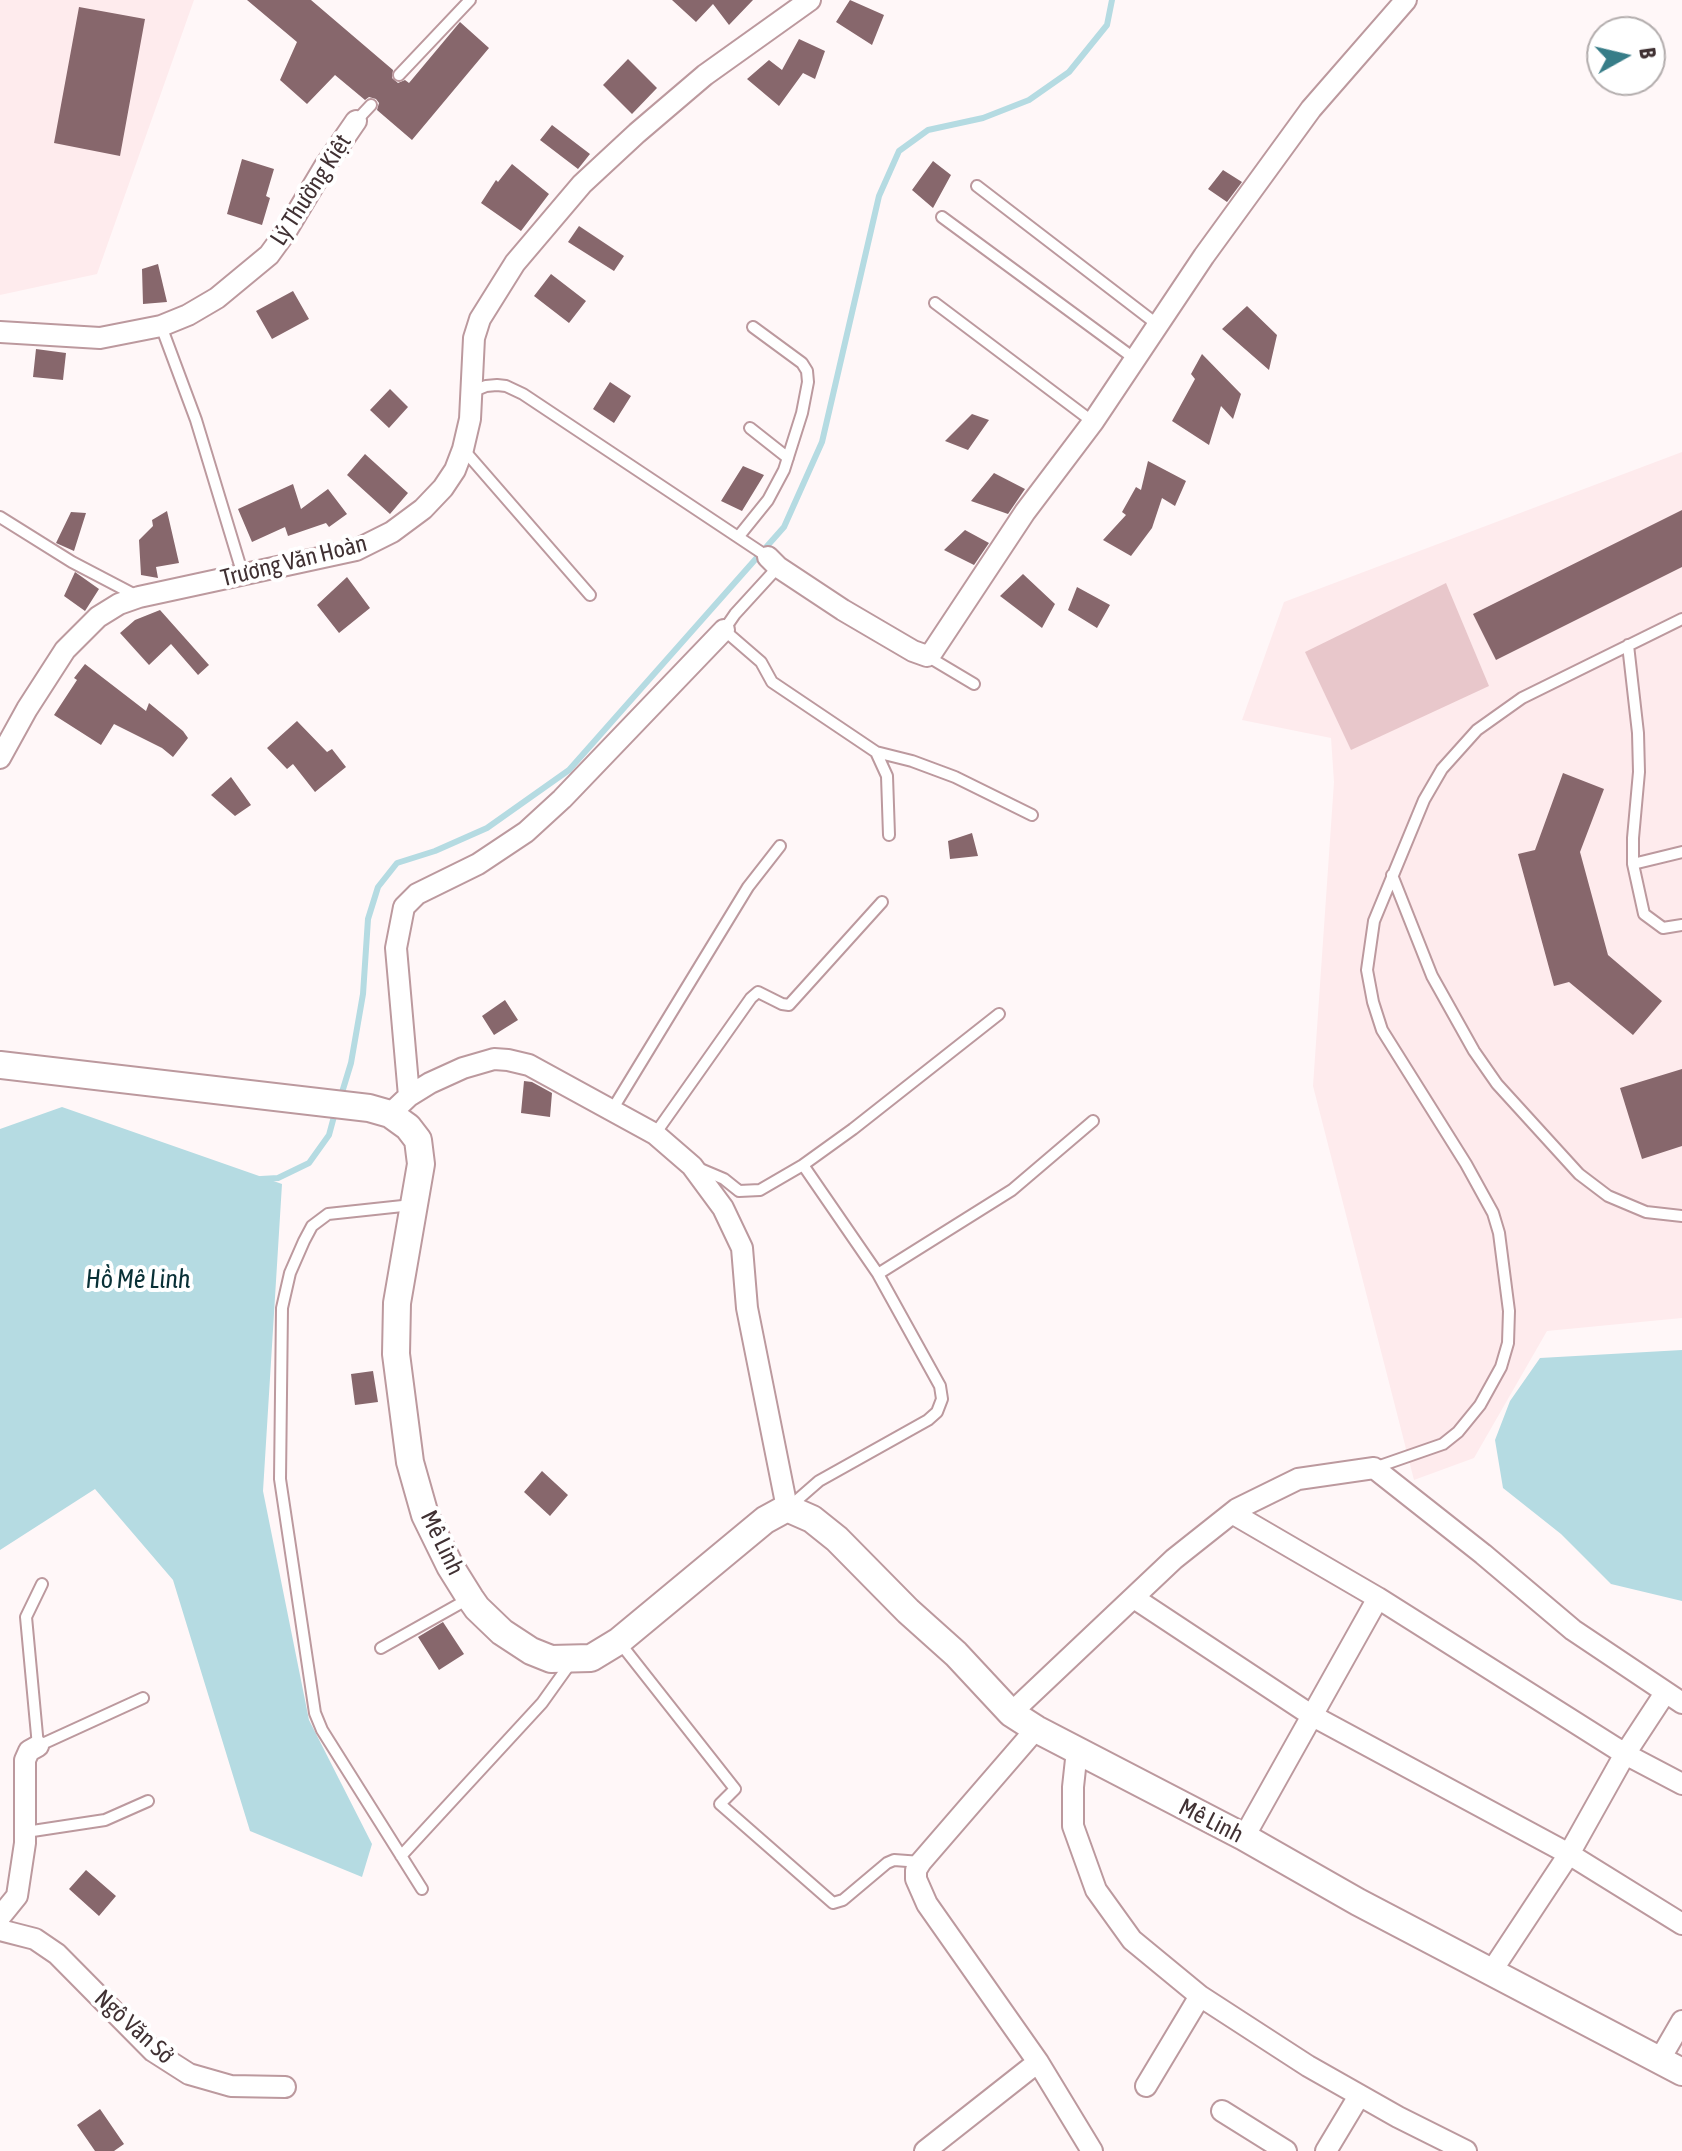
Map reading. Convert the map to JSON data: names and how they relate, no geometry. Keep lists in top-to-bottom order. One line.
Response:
{"streets":{"street":["Lý Thường Kiệt","Trương Văn Hoàn","Mê Linh","Ngô Văn Sở"]},"water":["Hồ Mê Linh"],"north":"right"}
